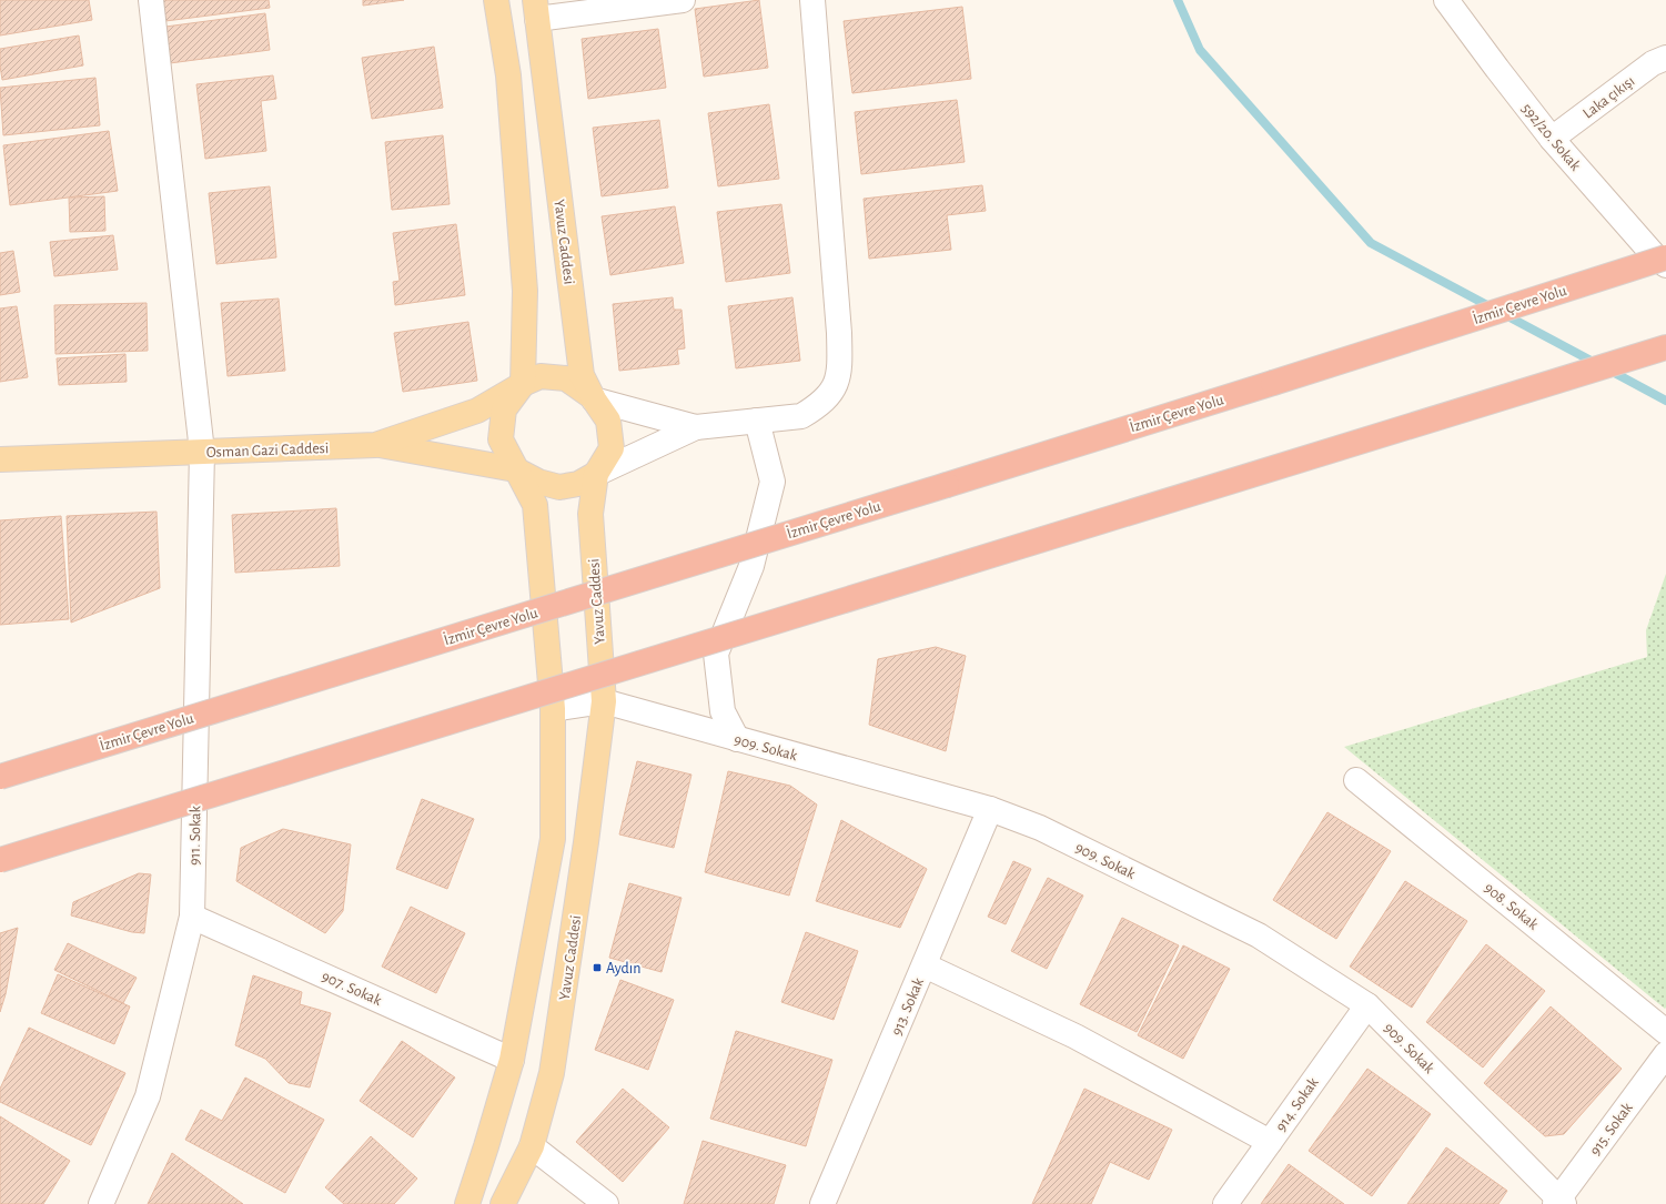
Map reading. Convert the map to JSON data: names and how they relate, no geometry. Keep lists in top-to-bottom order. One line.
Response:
{"streets":{"highway":["İzmir Çevre Yolu"],"main road":["Yavuz Caddesi","Osman Gazi Caddesi"],"street":["Laka çıkışı","592/20. Sokak","909. Sokak","911. Sokak","908. Sokak","907. Sokak","913. Sokak","914. Sokak","915. Sokak"]},"crossings":[["Laka çıkışı","592/20. Sokak"],["Yavuz Caddesi","Osman Gazi Caddesi"],["Yavuz Caddesi","909. Sokak"],["Osman Gazi Caddesi","911. Sokak"],["909. Sokak","913. Sokak"],["909. Sokak","914. Sokak"],["909. Sokak","915. Sokak"],["911. Sokak","907. Sokak"]],"places":{"transit":["Aydın"]}}
